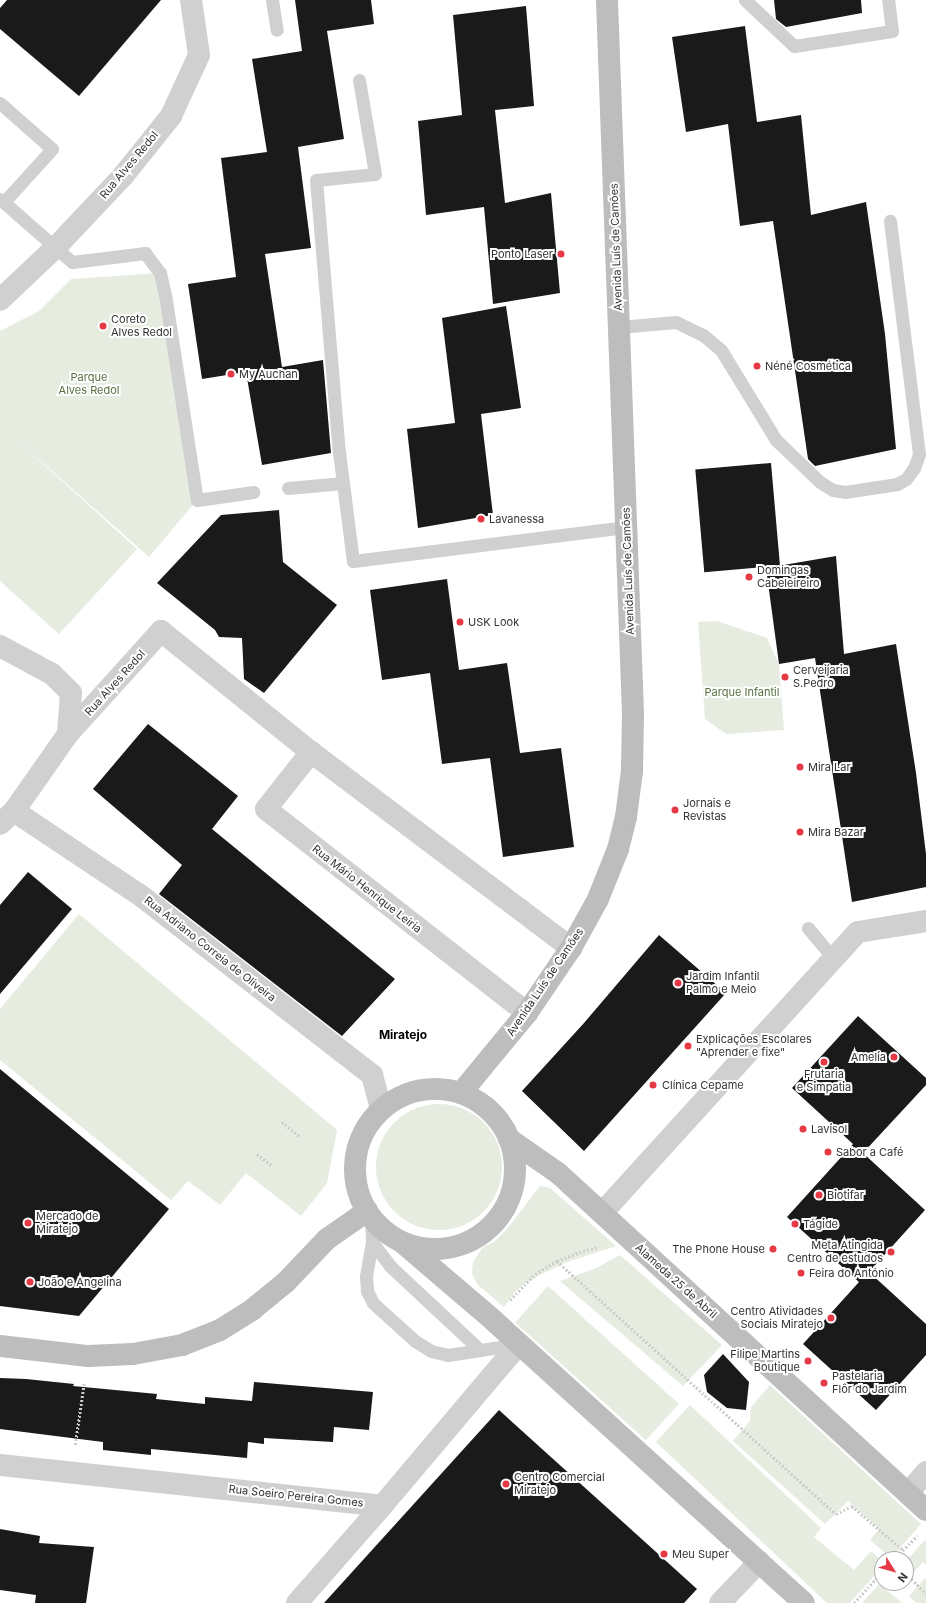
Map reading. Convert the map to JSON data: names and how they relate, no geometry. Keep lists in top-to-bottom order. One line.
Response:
{"streets":{"main road":["Avenida Luís de Camões","Alameda 25 de Abril"],"street":["Rua Alves Redol","Rua Mário Henrique Leiria","Rua Adriano Correia de Oliveira","Rua Soeiro Pereira Gomes"]},"crossings":[["Rua Alves Redol","Rua Mário Henrique Leiria"],["Rua Alves Redol","Rua Adriano Correia de Oliveira"],["Avenida Luís de Camões","Rua Mário Henrique Leiria"],["Avenida Luís de Camões","Alameda 25 de Abril"],["Rua Adriano Correia de Oliveira","Alameda 25 de Abril"]],"districts":["Miratejo"],"parks":["Parque Alves Redol","Parque Infantil"],"places":["Ponto Laser","Coreto Alves Redol","Néné Cosmética","My Auchan","Lavanessa","Domingas Cabeleireiro","USK Look","Cerveijaria S.Pedro","Mira Lar","Jornais e Revistas","Mira Bazar","Jardim Infantil Palmo e Meio","Explicações Escolares \"Aprender e fixe\"","Amelia","Frutaria e Simpatia","Clínica Cepame","Lavisol","Sabor a Café","Biotifar","Mercado de Miratejo","Tágide","The Phone House","Meta Atingida Centro de estudos","Feira do António","João e Angelina","Centro Atividades Sociais Miratejo","Filipe Martins Boutique","Pastelaria Flôr do Jardim","Centro Comercial Miratejo","Meu Super"],"north":"bottom right"}
